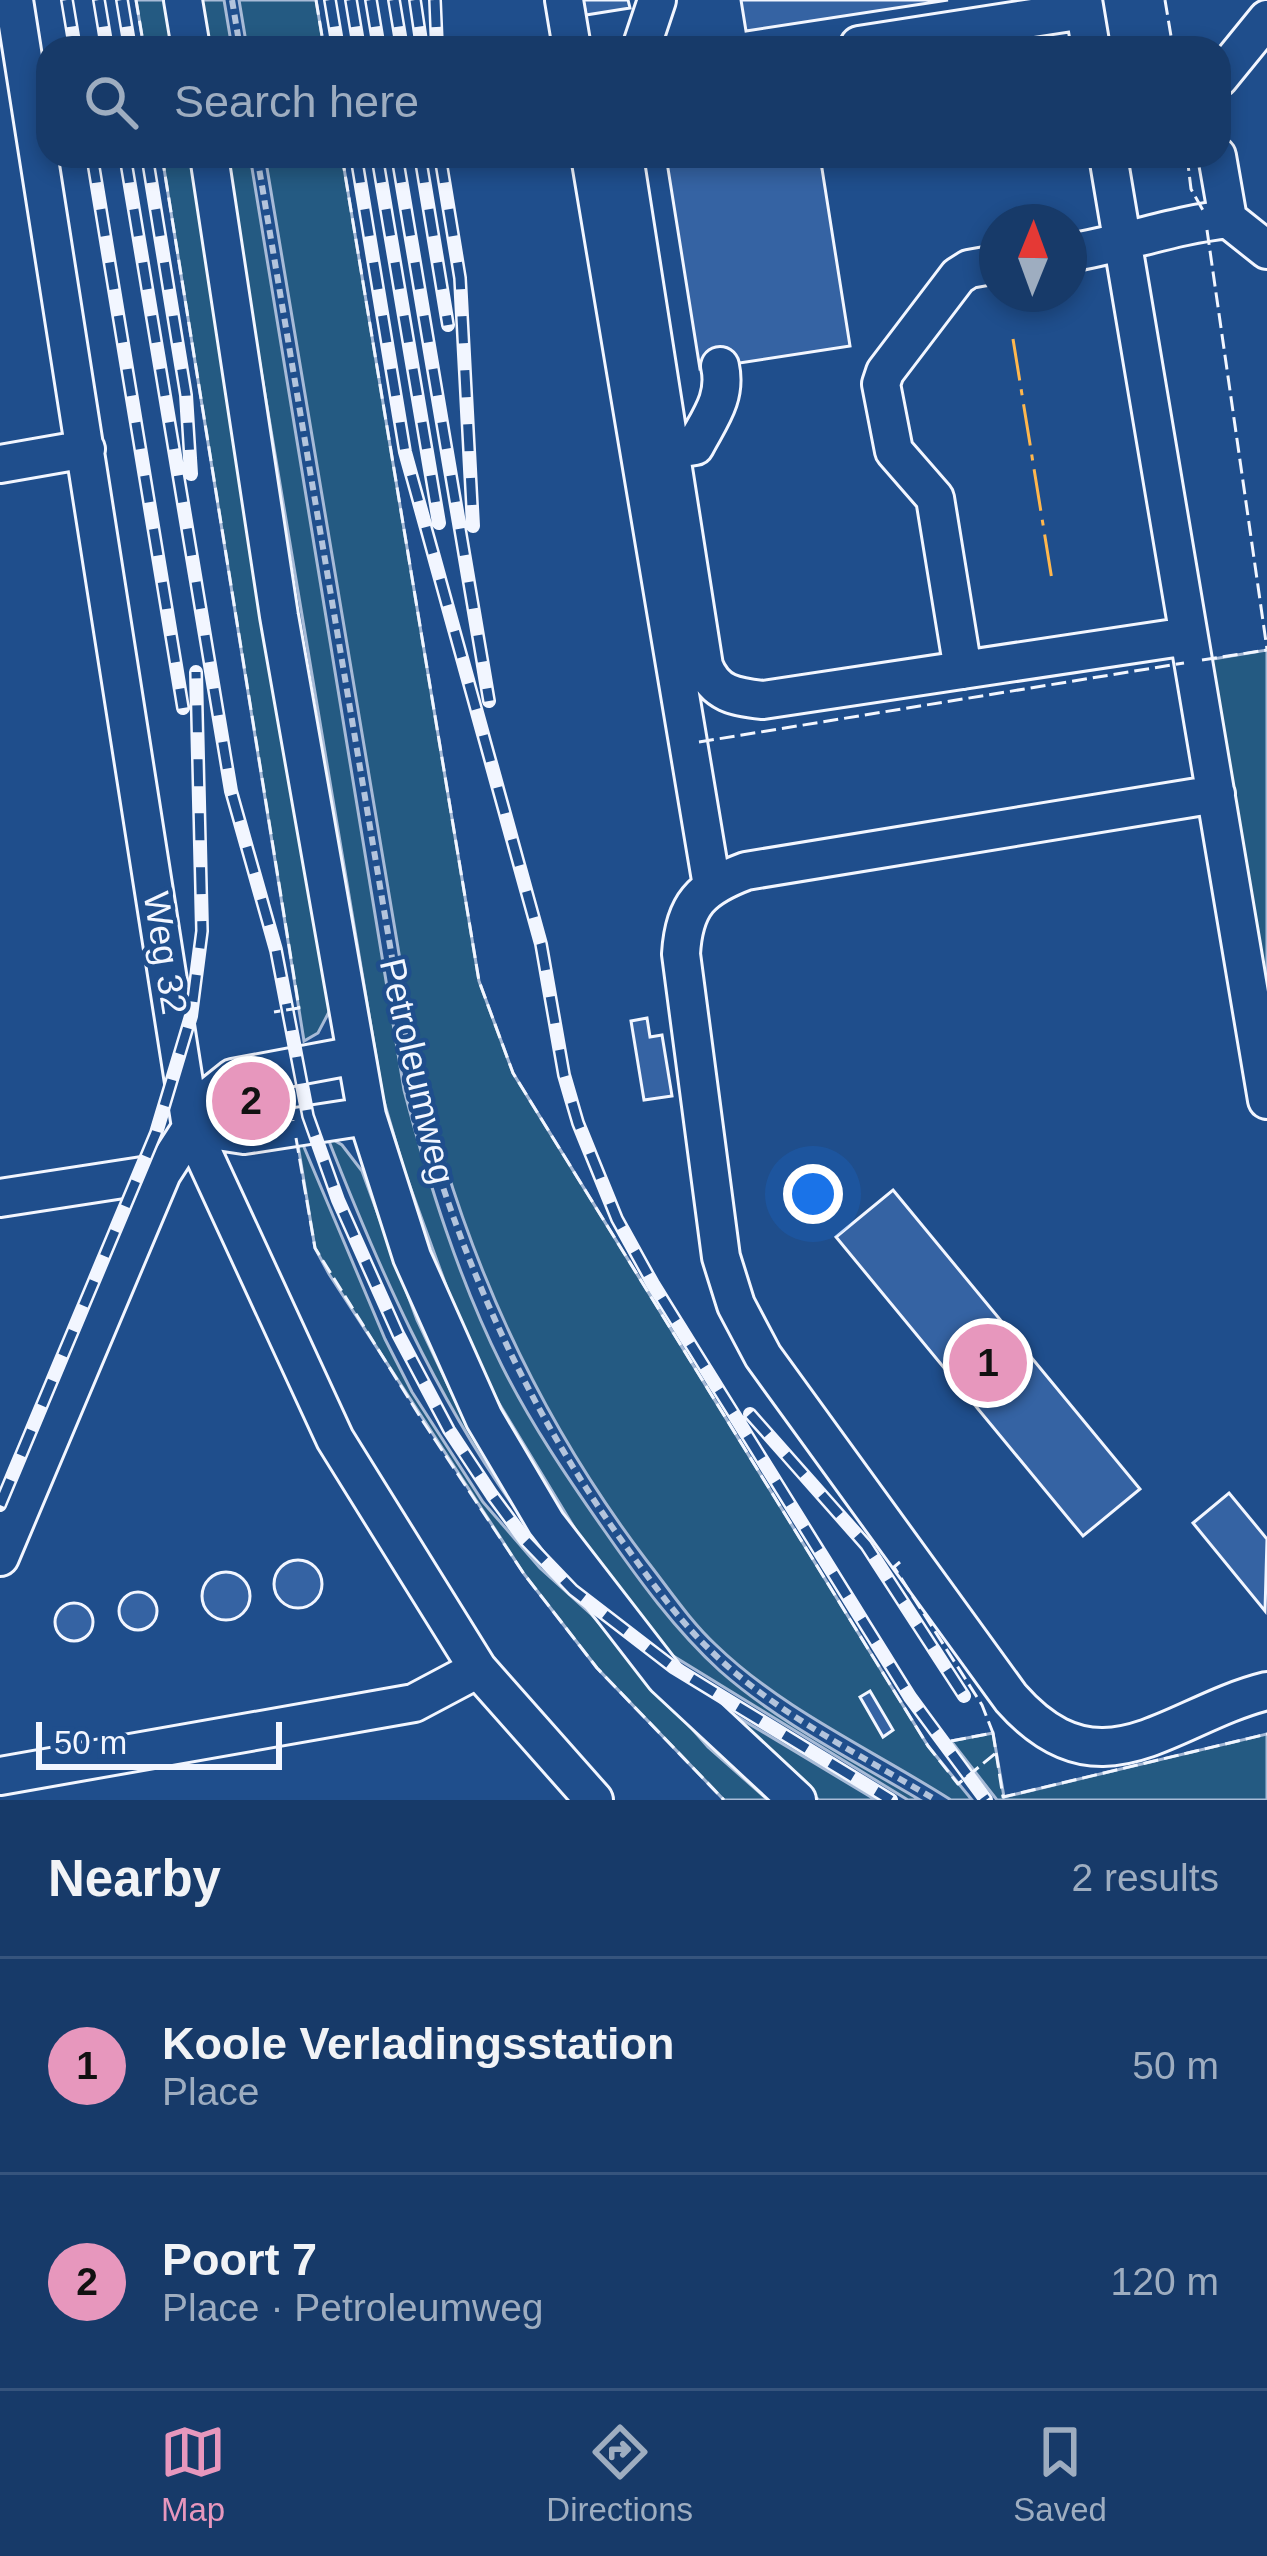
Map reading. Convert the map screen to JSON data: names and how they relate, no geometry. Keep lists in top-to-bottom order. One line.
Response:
{"streets":{"street":["Weg 32","Petroleumweg"]},"scale_bar":"50 m","north":"top","page":{"search":"Search here","pins":["2","1"],"scale":"50 m","heading":["Nearby","2 results"],"list":[{"mark":"1","name":"Koole Verladingsstation","note":"Place","value":"50 m"},{"mark":"2","name":"Poort 7","note":"Place · Petroleumweg","value":"120 m"}],"nav":["Map","Directions","Saved"]}}
